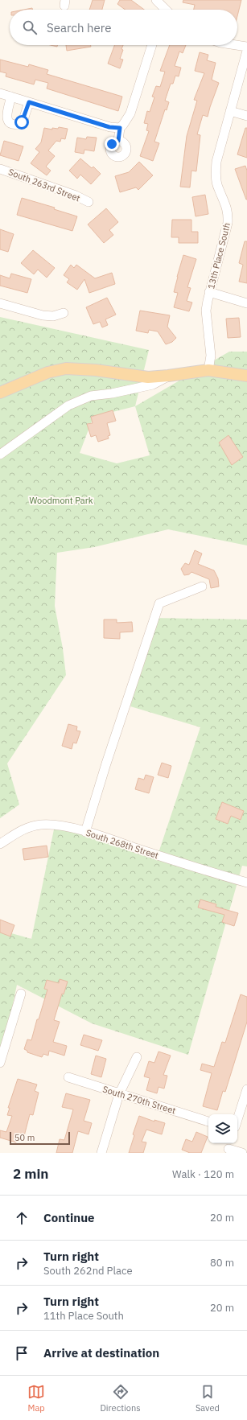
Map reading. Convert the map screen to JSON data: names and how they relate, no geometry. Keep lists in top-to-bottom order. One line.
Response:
{"streets":{"street":["South 263rd Street","13th Place South","South 268th Street","South 270th Street"]},"parks":["Woodmont Park"],"scale_bar":"50 m","page":{"search":"Search here","scale":"50 m","heading":["2 min","Walk · 120 m"],"list":[["Continue","20 m"],["Turn right","South 262nd Place","80 m"],["Turn right","11th Place South","20 m"],"Arrive at destination"],"nav":["Map","Directions","Saved"]}}
